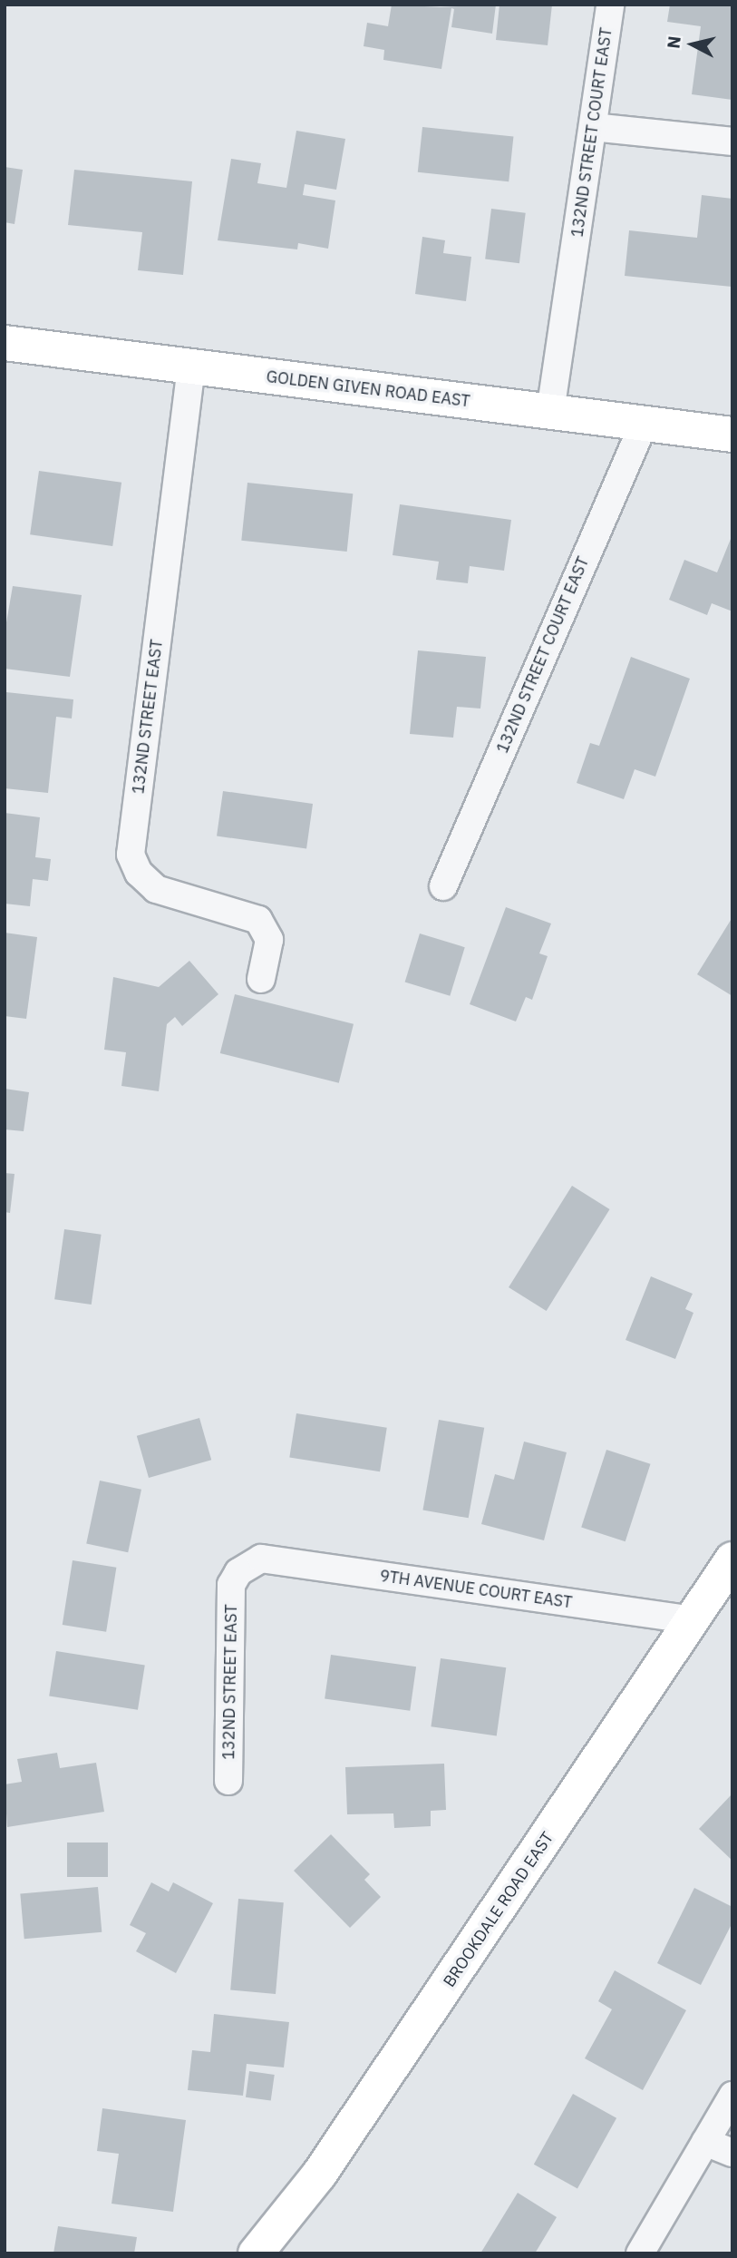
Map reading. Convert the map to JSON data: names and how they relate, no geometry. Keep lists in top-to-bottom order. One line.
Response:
{"streets":{"main road":["GOLDEN GIVEN ROAD EAST","BROOKDALE ROAD EAST"],"street":["132ND STREET COURT EAST","132ND STREET EAST","9TH AVENUE COURT EAST"]},"crossings":[["132ND STREET COURT EAST","GOLDEN GIVEN ROAD EAST"],["GOLDEN GIVEN ROAD EAST","132ND STREET EAST"],["132ND STREET EAST","9TH AVENUE COURT EAST"],["9TH AVENUE COURT EAST","BROOKDALE ROAD EAST"]],"north":"left"}
